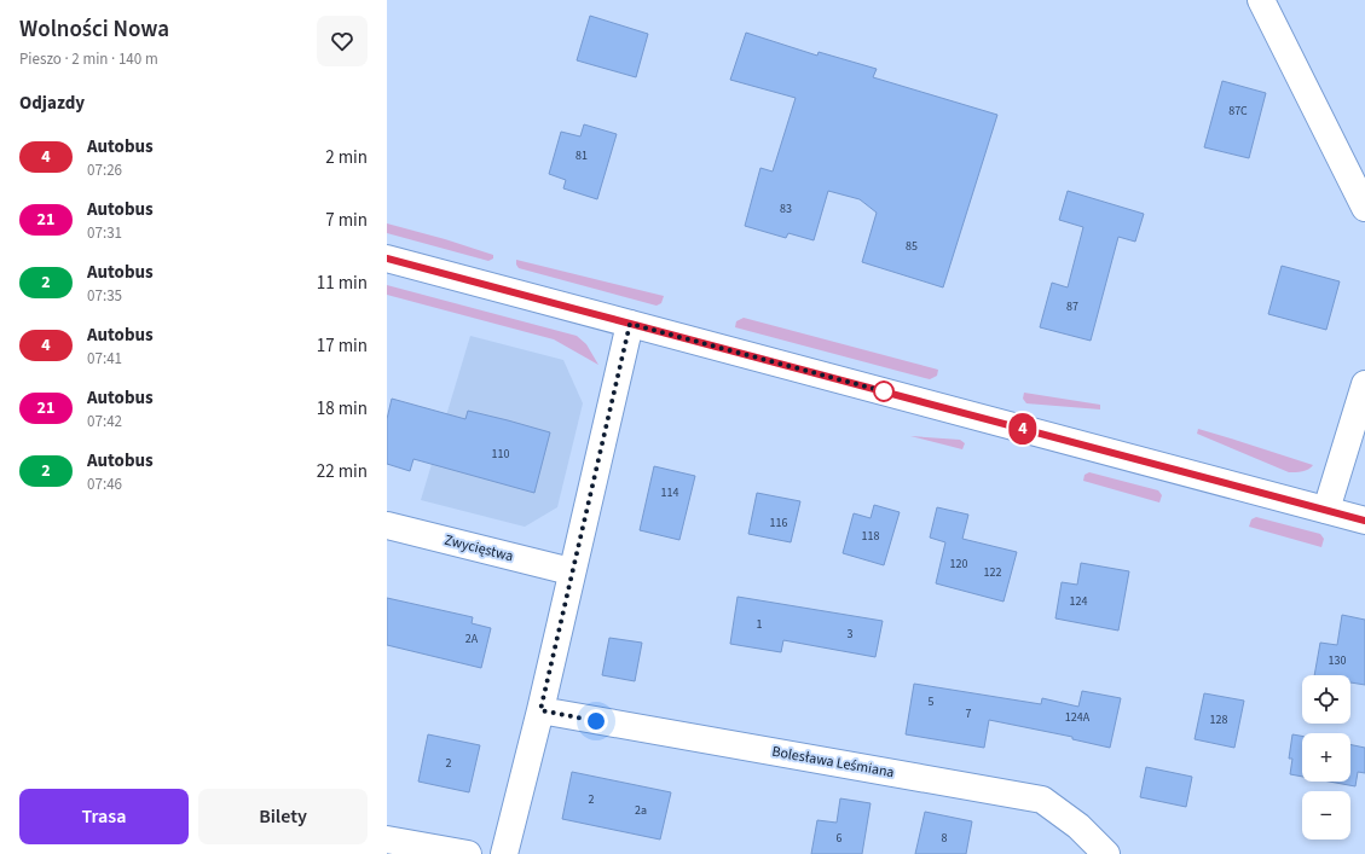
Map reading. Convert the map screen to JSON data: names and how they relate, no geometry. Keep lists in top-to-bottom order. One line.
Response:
{"streets":{"street":["Zwycięstwa","Bolesława Leśmiana"]},"lines":["bus line 4"],"house_numbers":["87C","81","83","85","87","110","114","116","118","120","122","124","1","3","2A","130","5","7","124A","128","2","2","2a","6","8"],"page":{"heading":[["Wolności Nowa","Pieszo · 2 min · 140 m"],"Odjazdy"],"on_map":"4","list":[{"mark":"4","name":"Autobus","note":"07:26","value":"2 min"},{"mark":"21","name":"Autobus","note":"07:31","value":"7 min"},{"mark":"2","name":"Autobus","note":"07:35","value":"11 min"},{"mark":"4","name":"Autobus","note":"07:41","value":"17 min"},{"mark":"21","name":"Autobus","note":"07:42","value":"18 min"},{"mark":"2","name":"Autobus","note":"07:46","value":"22 min"}],"map_buttons":["+","−"],"buttons":["Trasa","Bilety"]}}
